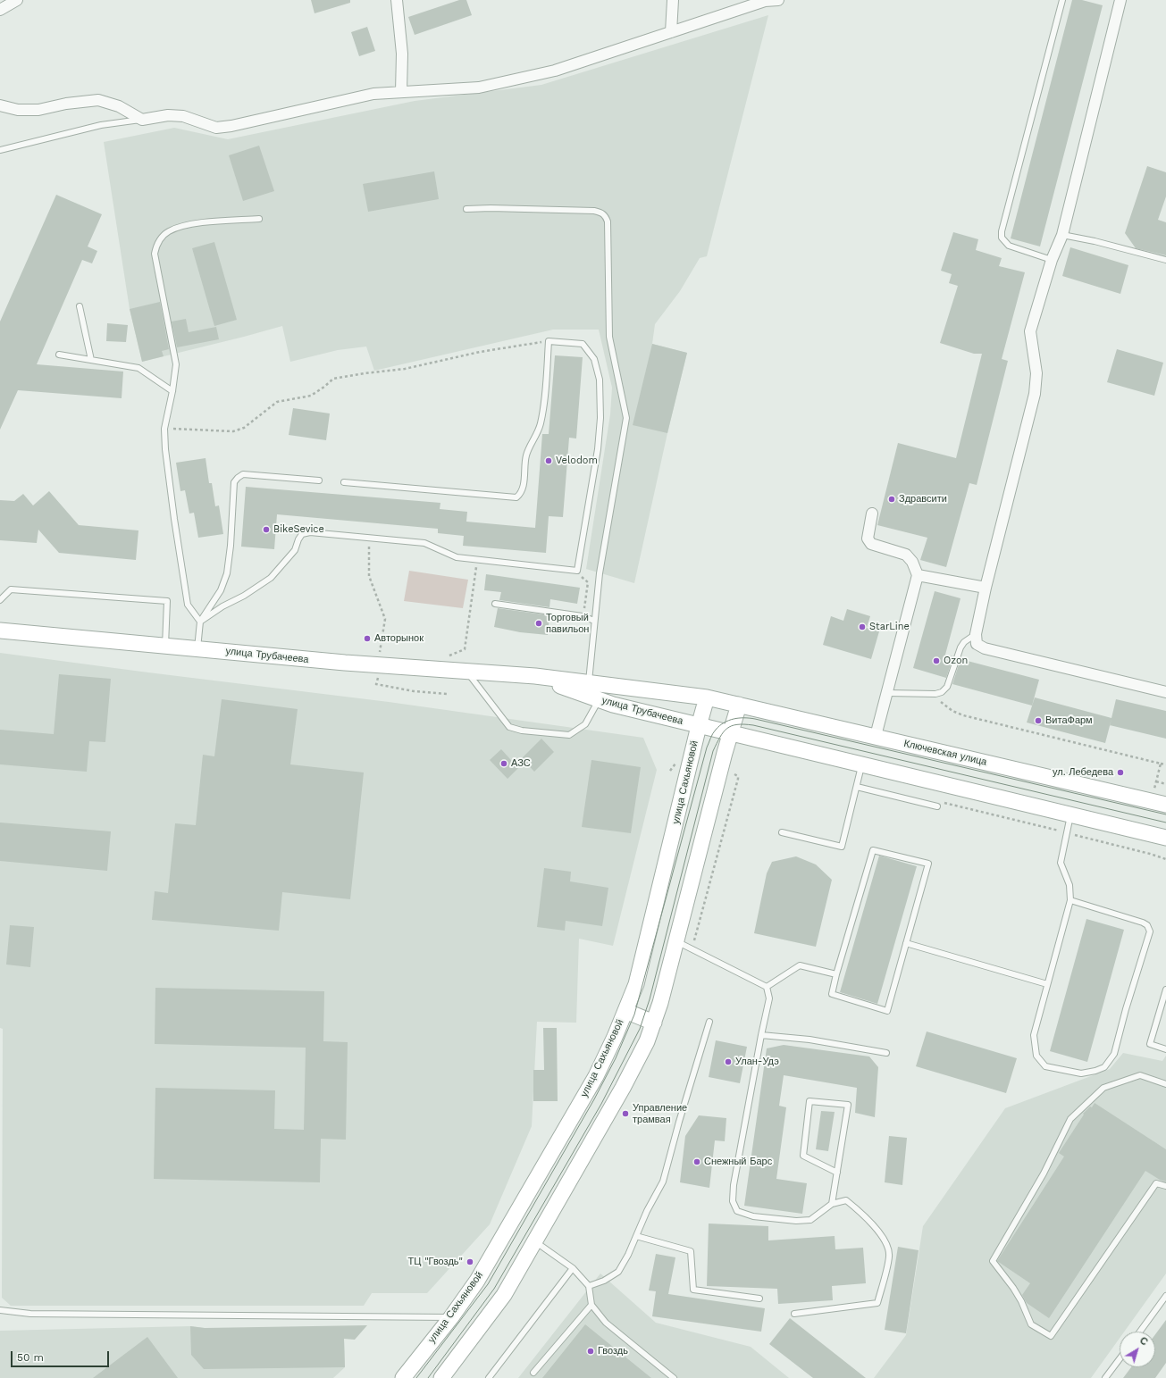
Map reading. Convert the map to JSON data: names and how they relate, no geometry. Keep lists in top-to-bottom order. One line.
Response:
{"streets":{"main road":["улица Трубачеева","Ключевская улица","улица Сахьяновой"]},"crossings":[["улица Трубачеева","Ключевская улица"],["улица Трубачеева","улица Сахьяновой"]],"places":["Velodom","Здравсити","BikeSevice","Торговый павильон","StarLine","Авторынок","Ozon","ВитаФарм","АЗС","ул. Лебедева","Улан-Удэ","Управление трамвая","Снежный Барс","ТЦ \"Гвоздь\"","Гвоздь"],"scale_bar":"50 m","north":"top right"}
